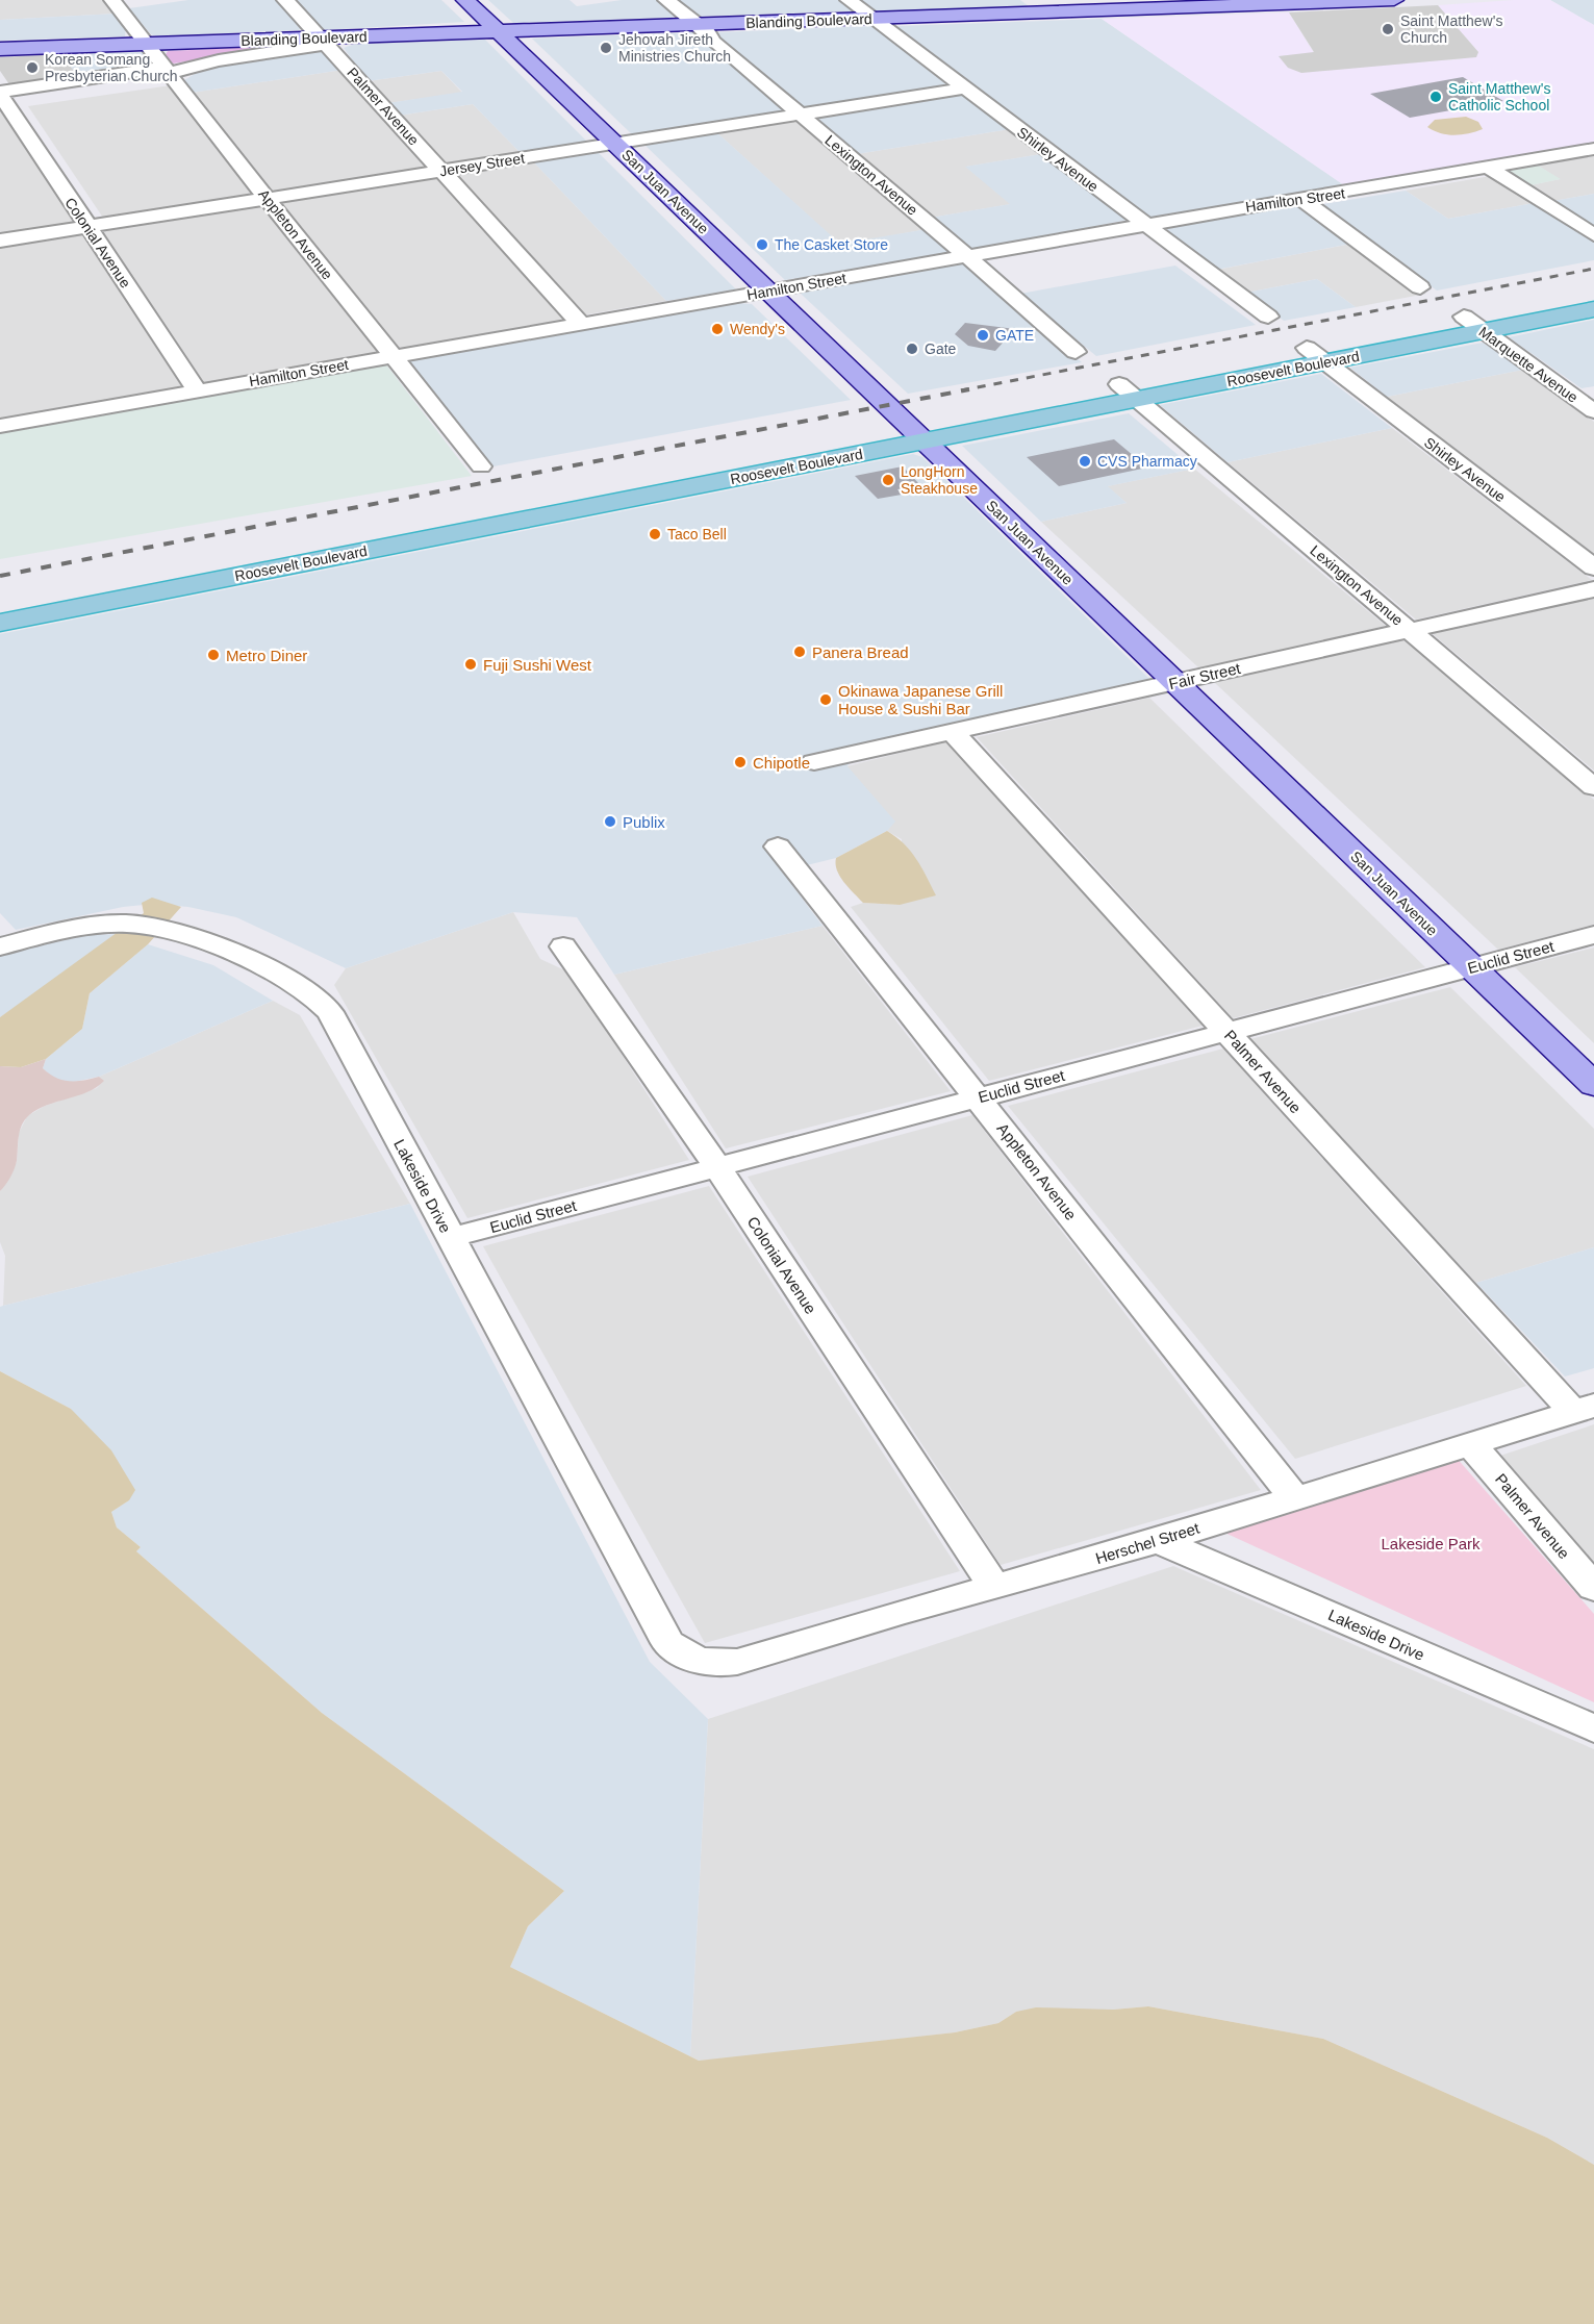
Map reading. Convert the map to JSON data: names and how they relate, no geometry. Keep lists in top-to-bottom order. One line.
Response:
{"streets":{"highway":["Roosevelt Boulevard"],"main road":["Blanding Boulevard","San Juan Avenue"],"street":["Palmer Avenue","Shirley Avenue","Jersey Street","Lexington Avenue","Hamilton Street","Appleton Avenue","Colonial Avenue","Marquette Avenue","Fair Street","Euclid Street","Lakeside Drive","Herschel Street"]},"crossings":[["Blanding Boulevard","Palmer Avenue"],["Blanding Boulevard","Shirley Avenue"],["Blanding Boulevard","Lexington Avenue"],["Blanding Boulevard","San Juan Avenue"],["Blanding Boulevard","Appleton Avenue"],["Palmer Avenue","Jersey Street"],["Palmer Avenue","Hamilton Street"],["Palmer Avenue","Fair Street"],["Palmer Avenue","Euclid Street"],["Palmer Avenue","Herschel Street"],["Shirley Avenue","Jersey Street"],["Shirley Avenue","Hamilton Street"],["Shirley Avenue","Roosevelt Boulevard"],["Jersey Street","Lexington Avenue"],["Jersey Street","San Juan Avenue"],["Jersey Street","Appleton Avenue"],["Jersey Street","Colonial Avenue"],["Lexington Avenue","Hamilton Street"],["Lexington Avenue","Roosevelt Boulevard"],["Lexington Avenue","Fair Street"],["San Juan Avenue","Hamilton Street"],["San Juan Avenue","Roosevelt Boulevard"],["San Juan Avenue","Fair Street"],["San Juan Avenue","Euclid Street"],["Hamilton Street","Appleton Avenue"],["Hamilton Street","Colonial Avenue"],["Appleton Avenue","Euclid Street"],["Appleton Avenue","Herschel Street"],["Colonial Avenue","Euclid Street"],["Colonial Avenue","Herschel Street"],["Marquette Avenue","Roosevelt Boulevard"],["Euclid Street","Lakeside Drive"],["Lakeside Drive","Herschel Street"]],"parks":["Lakeside Park"],"places":["Saint Matthew's Church","Jehovah Jireth Ministries Church","Korean Somang Presbyterian Church","Saint Matthew's Catholic School","The Casket Store","Wendy's","GATE","Gate","CVS Pharmacy","LongHorn Steakhouse","Taco Bell","Panera Bread","Metro Diner","Fuji Sushi West","Okinawa Japanese Grill House & Sushi Bar","Chipotle","Publix"]}
